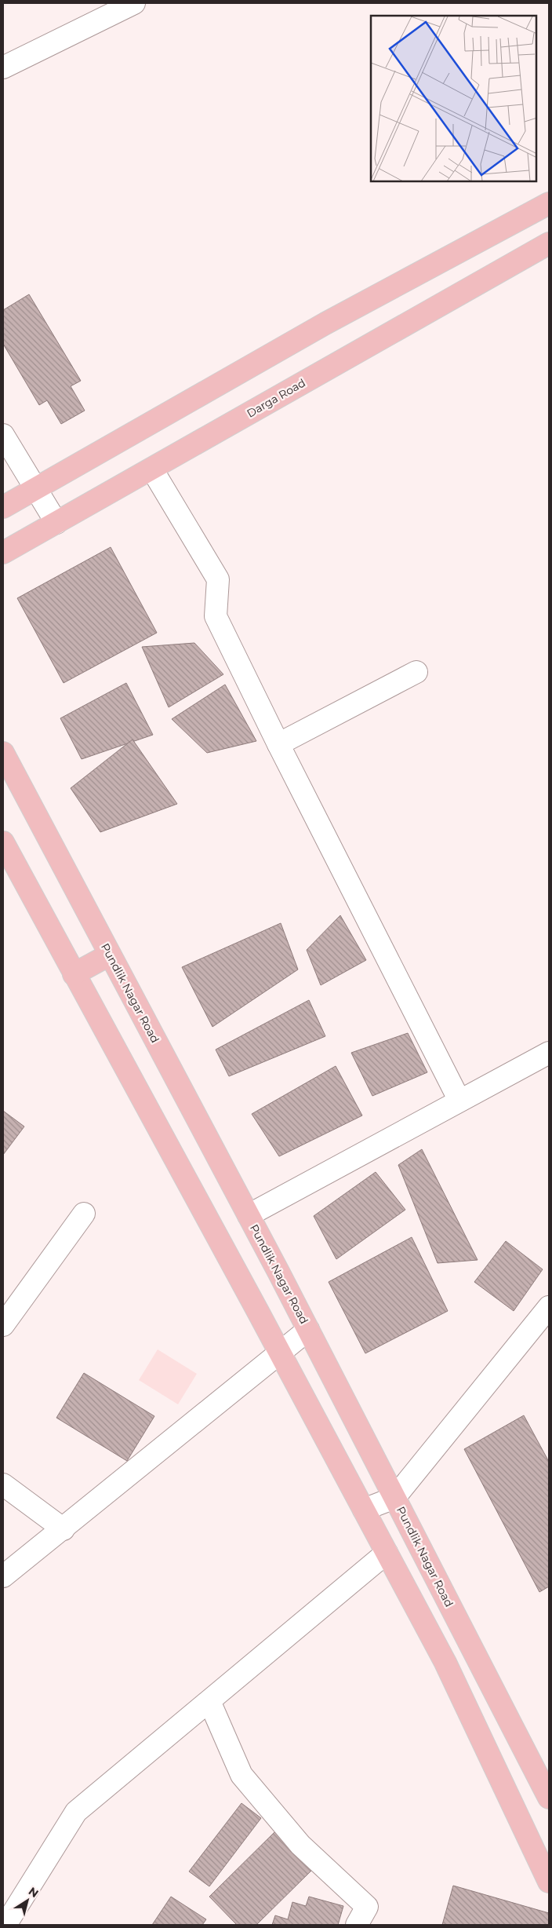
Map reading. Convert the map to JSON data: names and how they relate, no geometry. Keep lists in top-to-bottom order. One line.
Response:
{"streets":{"main road":["Darga Road","Pundlik Nagar Road"]},"north":"top right"}
